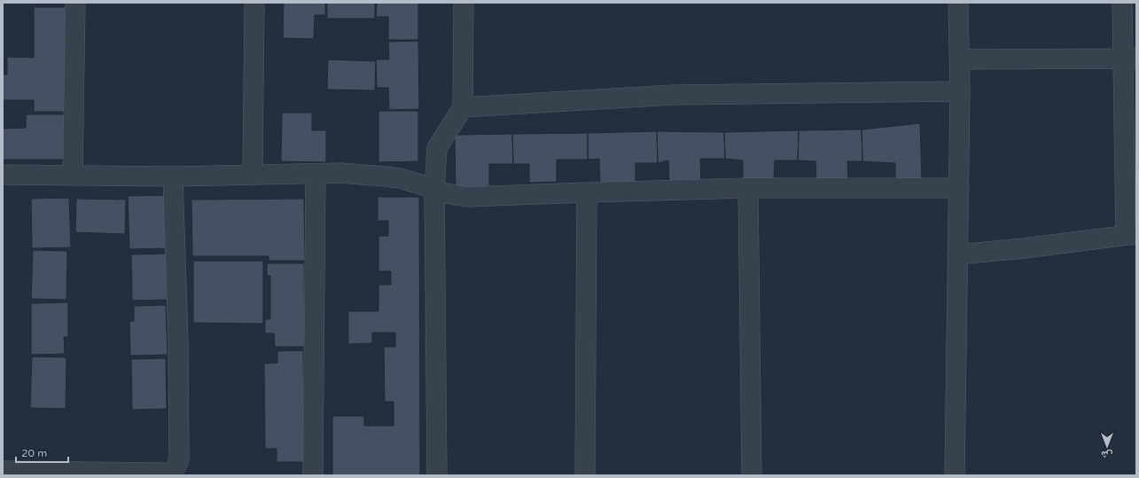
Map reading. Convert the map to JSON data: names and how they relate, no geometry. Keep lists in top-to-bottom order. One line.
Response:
{"scale_bar":"20 m","north":"bottom"}
